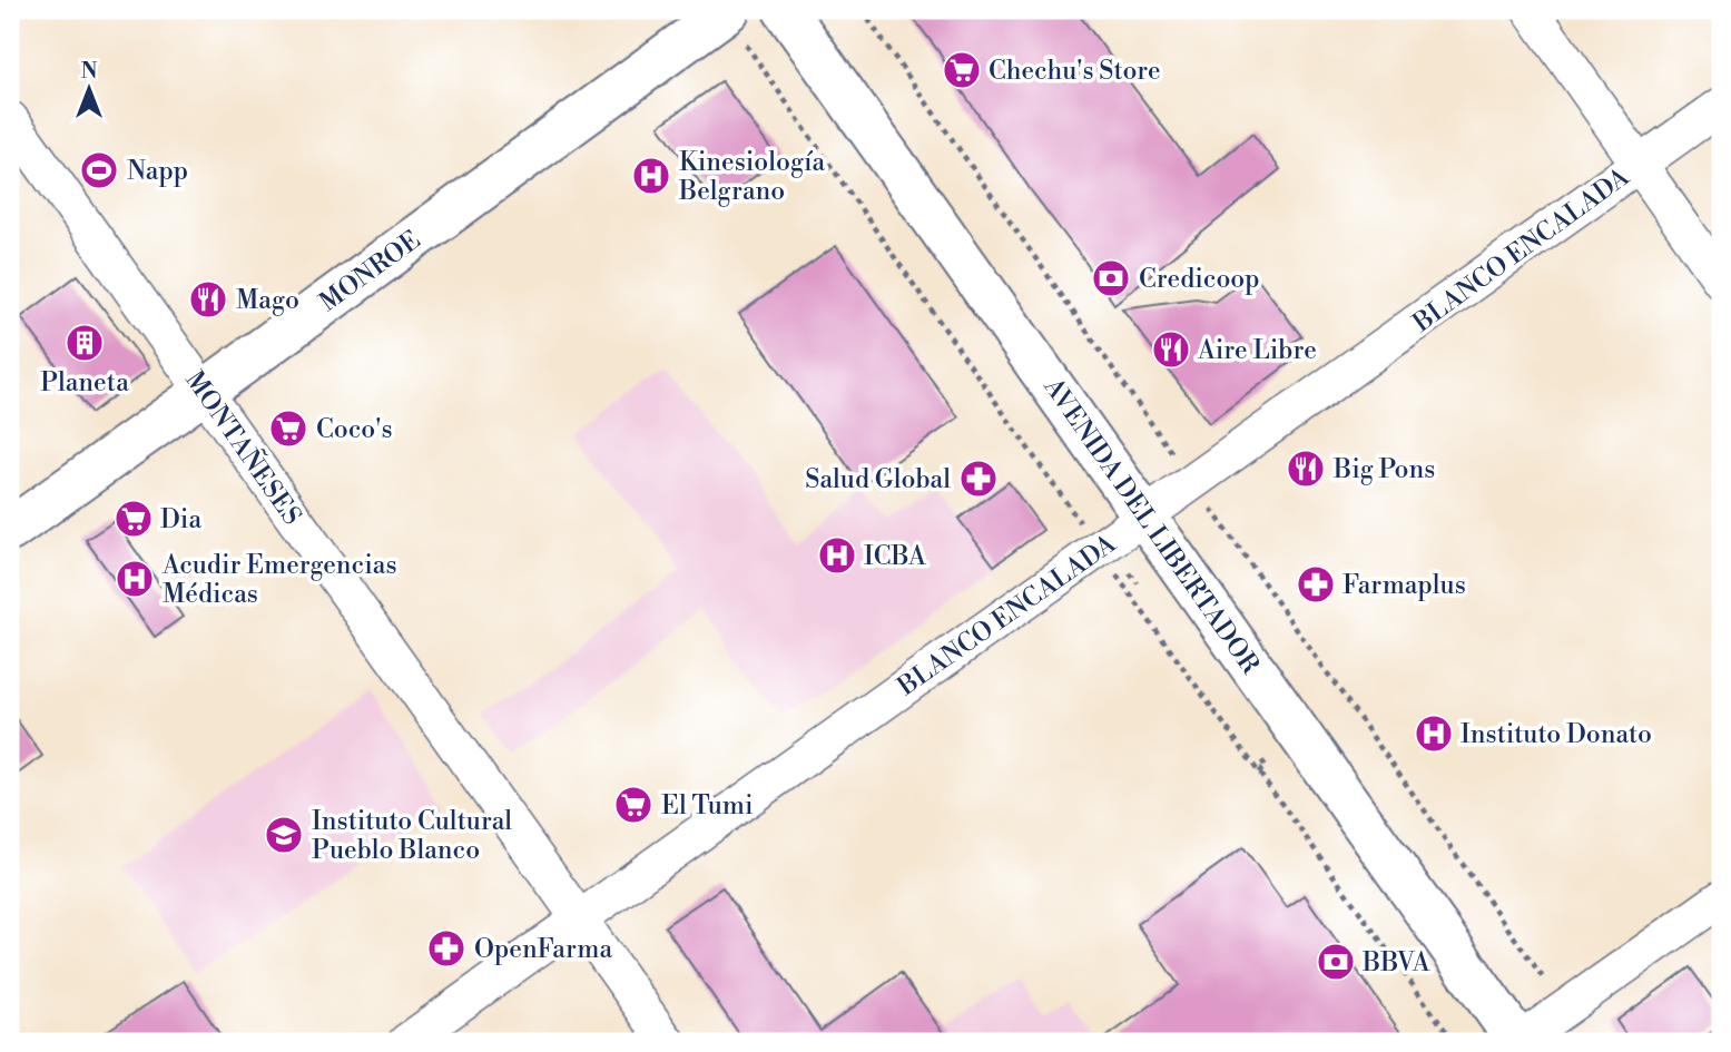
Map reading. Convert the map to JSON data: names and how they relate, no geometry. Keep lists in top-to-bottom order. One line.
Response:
{"streets":{"main road":["MONROE","AVENIDA DEL LIBERTADOR"],"street":["BLANCO ENCALADA","MONTAÑESES"]},"crossings":[["BLANCO ENCALADA","MONTAÑESES"],["BLANCO ENCALADA","AVENIDA DEL LIBERTADOR"],["MONROE","MONTAÑESES"]],"places":{"supermarket":["Chechu's Store","Coco's","Dia","El Tumi"],"sports":["Napp"],"hospital":["Kinesiología Belgrano","ICBA","Acudir Emergencias Médicas","Instituto Donato"],"bank":["Credicoop","BBVA"],"restaurant":["Mago","Aire Libre","Big Pons"],"building":["Planeta"],"pharmacy":["Salud Global","Farmaplus","OpenFarma"],"school or university":["Instituto Cultural Pueblo Blanco"]},"north":"top"}
